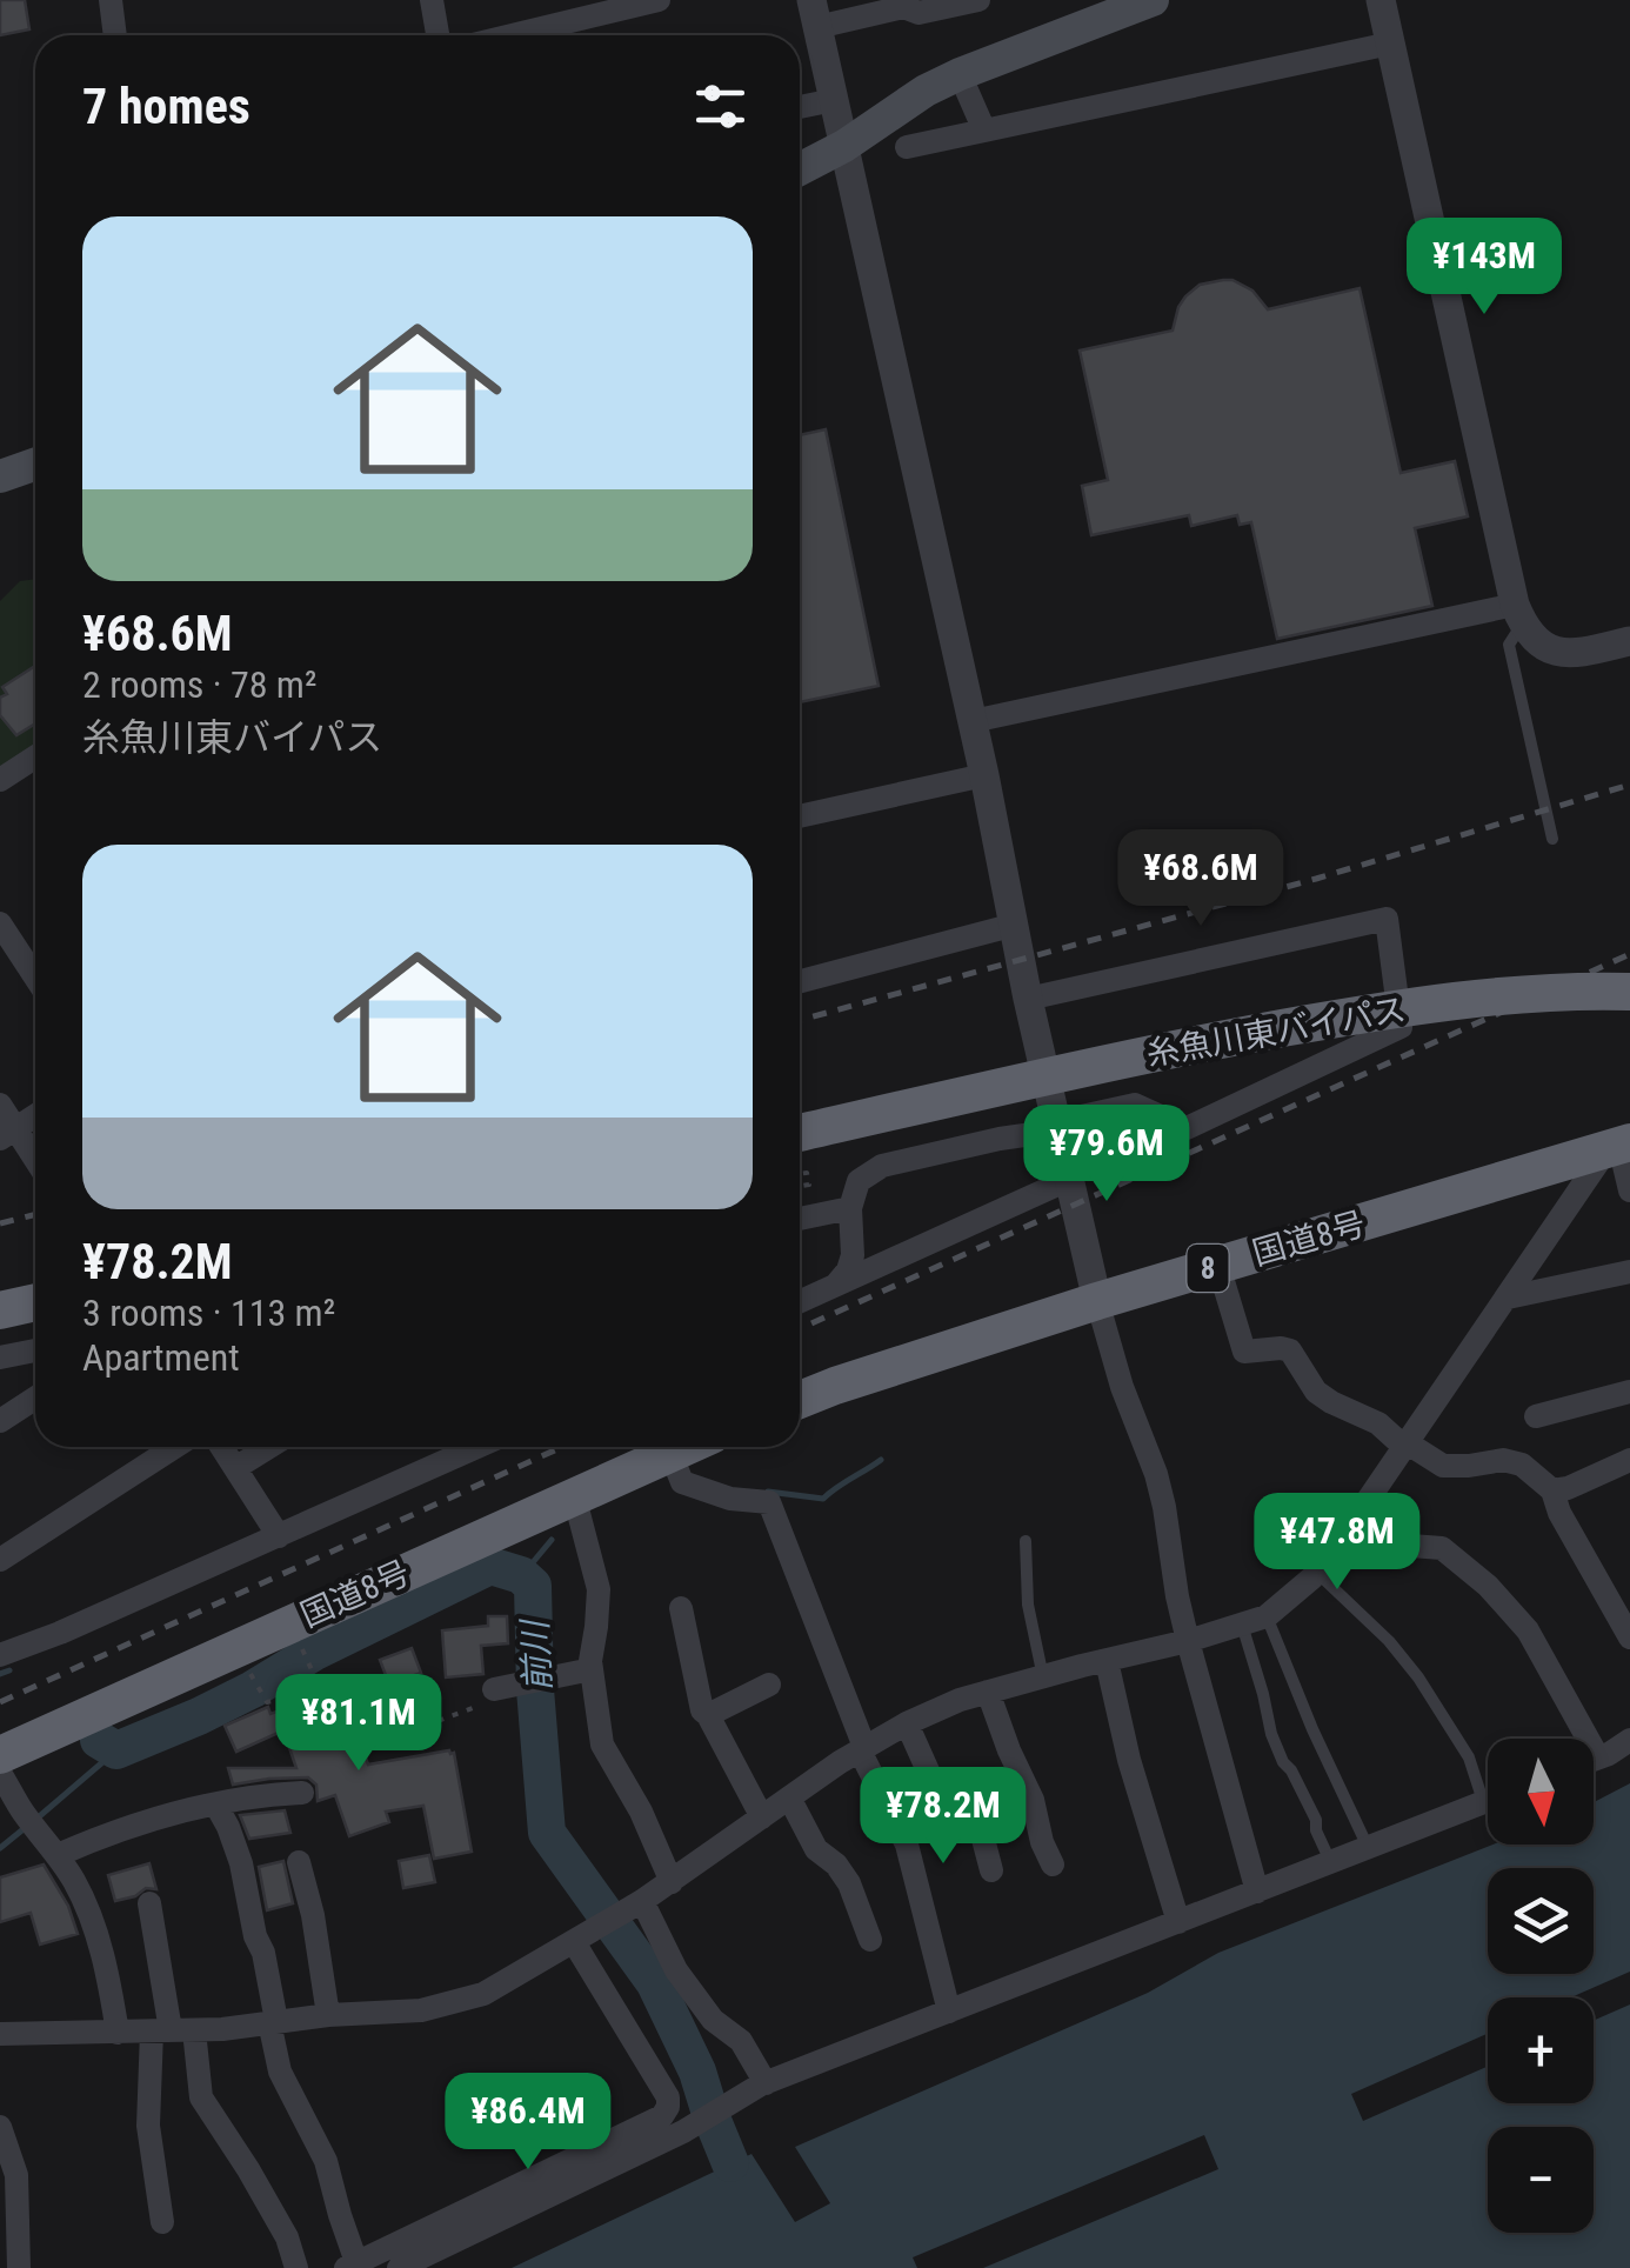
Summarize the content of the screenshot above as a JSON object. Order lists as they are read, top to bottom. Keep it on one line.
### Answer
{"streets":{"highway":["糸魚川東バイパス","国道8号","8"]},"water":["前川"],"north":"bottom","page":{"heading":"7 homes","list":[{"name":"¥68.6M","note":"2 rooms · 78 m² · 糸魚川東バイパス"},{"name":"¥78.2M","note":"3 rooms · 113 m² · Apartment"}],"price":["¥143M","¥68.6M","¥79.6M","¥47.8M","¥81.1M","¥78.2M","¥86.4M"],"map_buttons":["+","−"]}}
